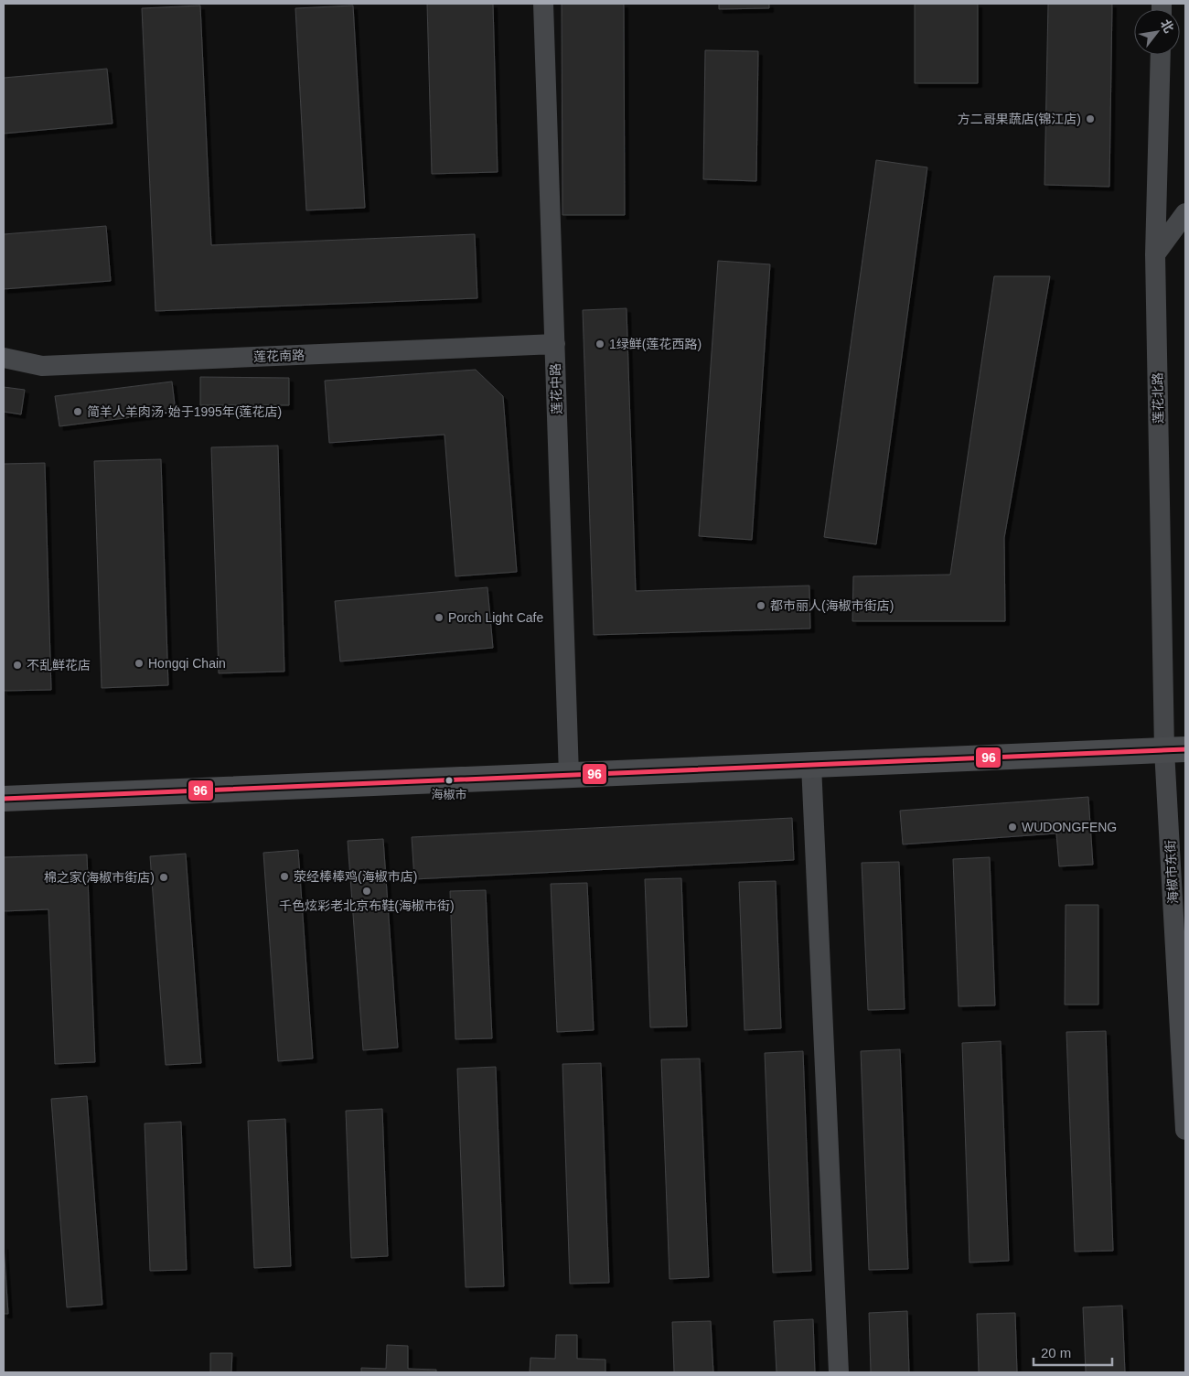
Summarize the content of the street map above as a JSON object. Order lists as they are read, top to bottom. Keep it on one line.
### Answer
{"streets":{"street":["莲花南路","莲花中路","莲花北路","海椒市东街"]},"crossings":[["莲花南路","莲花中路"],["莲花北路","海椒市东街"]],"places":["方二哥果蔬店(锦江店)","1绿鲜(莲花西路)","简羊人羊肉汤·始于1995年(莲花店)","都市丽人(海椒市街店)","Porch Light Cafe","Hongqi Chain","不乱鲜花店","海椒市","WUDONGFENG","荥经棒棒鸡(海椒市店)","棉之家(海椒市街店)","千色炫彩老北京布鞋(海椒市街)"],"lines":["transit line 96"],"scale_bar":"20 m","north":"top right"}
